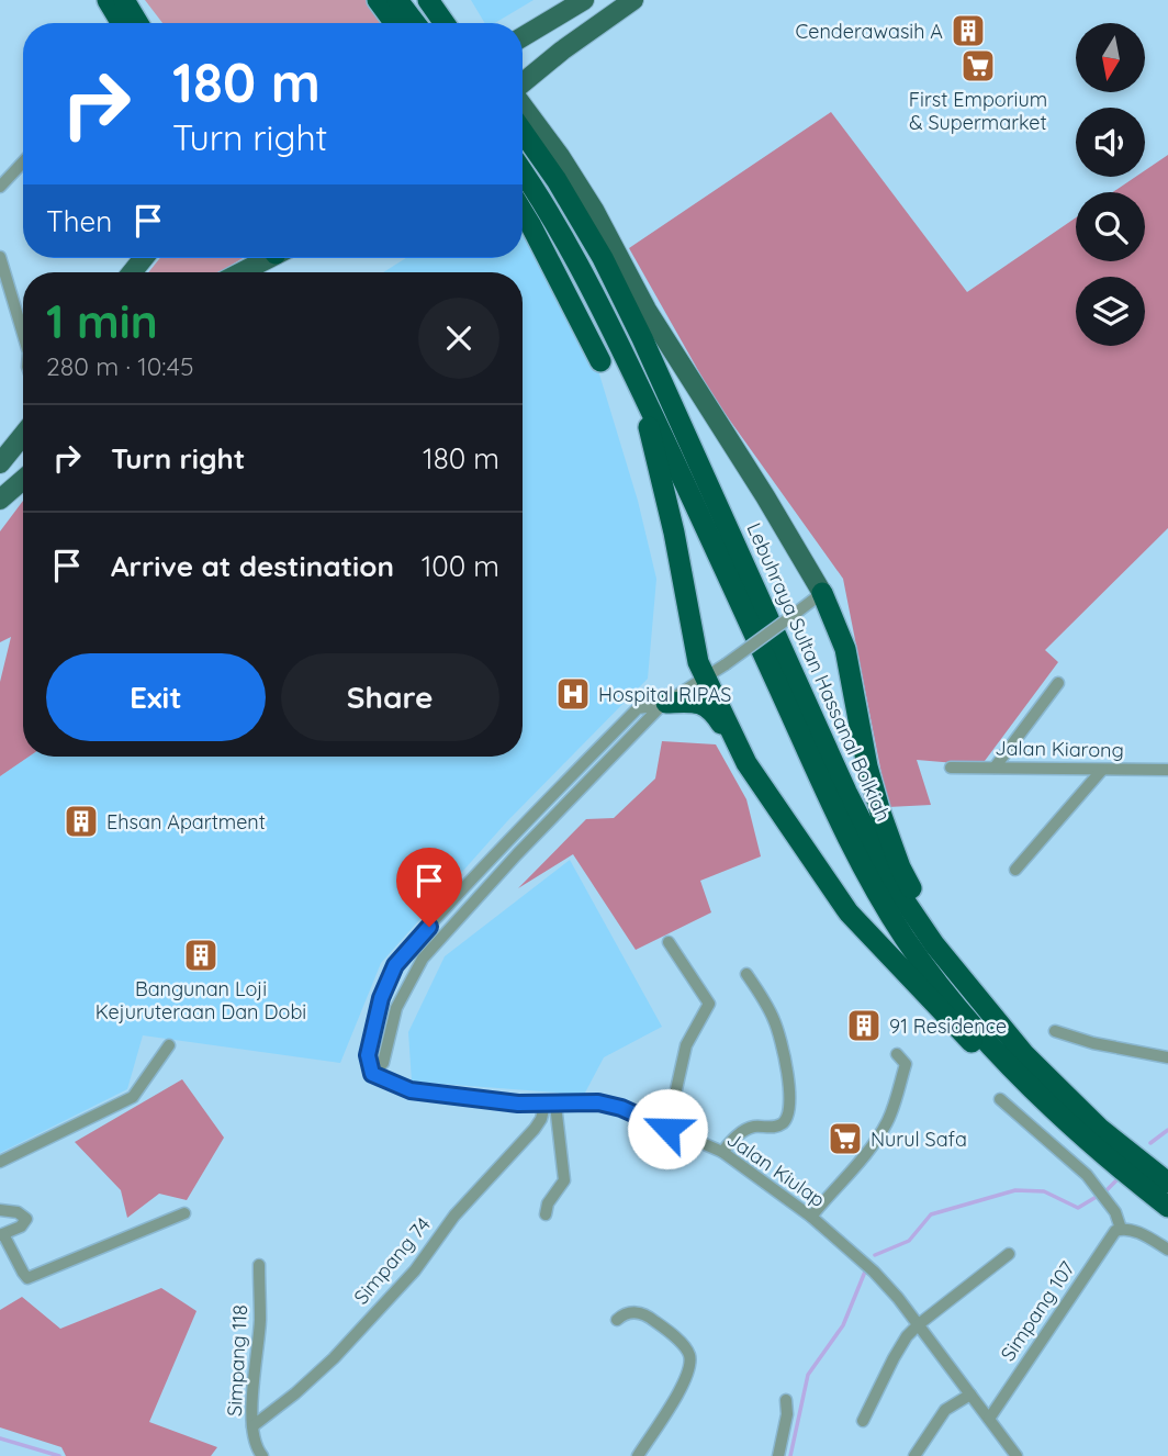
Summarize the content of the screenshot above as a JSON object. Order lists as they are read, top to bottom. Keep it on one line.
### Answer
{"streets":{"highway":["Lebuhraya Sultan Hassanal Bolkiah"],"street":["Jalan Kiarong","Jalan Kiulap","Simpang 74","Simpang 107","Simpang 118"]},"crossings":[["Jalan Kiulap","Simpang 74"],["Jalan Kiulap","Simpang 107"],["Simpang 74","Simpang 118"]],"places":{"building":["Cenderawasih A","Ehsan Apartment","Bangunan Loji Kejuruteraan Dan Dobi","91 Residence"],"supermarket":["First Emporium & Supermarket","Nurul Safa"],"hospital":["Hospital RIPAS"]},"north":"bottom","page":{"turn":["180 m","Turn right"],"then":"Then","heading":["1 min","280 m · 10:45"],"list":[{"name":"Turn right","value":"180 m"},{"name":"Arrive at destination","value":"100 m"}],"buttons":["Exit","Share"]}}
